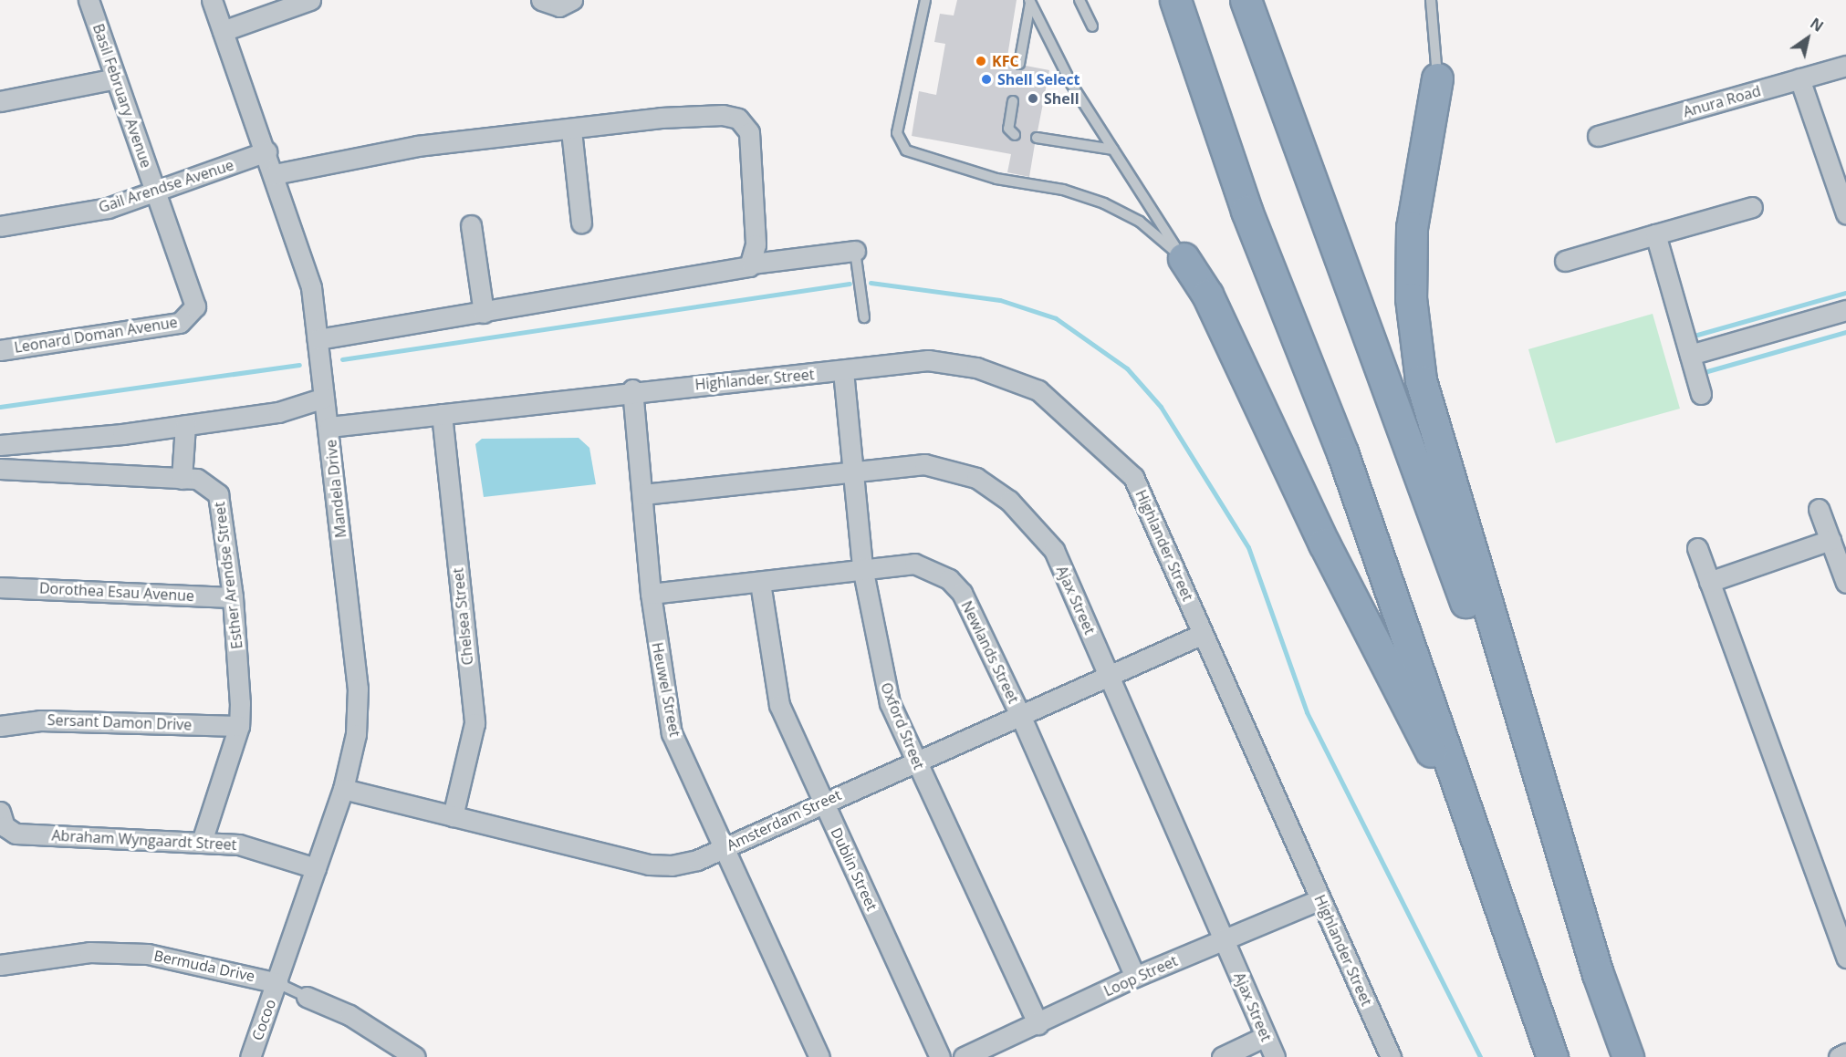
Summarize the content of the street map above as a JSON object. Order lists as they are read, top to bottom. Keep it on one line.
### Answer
{"streets":{"street":["Basil February Avenue","Anura Road","Gail Arendse Avenue","Leonard Doman Avenue","Highlander Street","Mandela Drive","Esther Arendse Street","Dorothea Esau Avenue","Ajax Street","Chelsea Street","Newlands Street","Heuwel Street","Sersant Damon Drive","Oxford Street","Amsterdam Street","Abraham Wyngaardt Street","Dublin Street","Bermuda Drive","Loop Street","Cocoo"]},"crossings":[["Basil February Avenue","Gail Arendse Avenue"],["Basil February Avenue","Leonard Doman Avenue"],["Gail Arendse Avenue","Leonard Doman Avenue"],["Gail Arendse Avenue","Mandela Drive"],["Highlander Street","Mandela Drive"],["Highlander Street","Chelsea Street"],["Highlander Street","Heuwel Street"],["Highlander Street","Oxford Street"],["Highlander Street","Amsterdam Street"],["Highlander Street","Loop Street"],["Mandela Drive","Amsterdam Street"],["Mandela Drive","Abraham Wyngaardt Street"],["Mandela Drive","Bermuda Drive"],["Mandela Drive","Cocoo"],["Esther Arendse Street","Dorothea Esau Avenue"],["Esther Arendse Street","Sersant Damon Drive"],["Esther Arendse Street","Abraham Wyngaardt Street"],["Ajax Street","Heuwel Street"],["Ajax Street","Oxford Street"],["Ajax Street","Amsterdam Street"],["Ajax Street","Loop Street"],["Chelsea Street","Amsterdam Street"],["Newlands Street","Heuwel Street"],["Newlands Street","Oxford Street"],["Newlands Street","Amsterdam Street"],["Newlands Street","Dublin Street"],["Newlands Street","Loop Street"],["Heuwel Street","Amsterdam Street"],["Oxford Street","Amsterdam Street"],["Oxford Street","Loop Street"],["Amsterdam Street","Dublin Street"],["Bermuda Drive","Cocoo"]],"places":["KFC","Shell Select","Shell"],"north":"top right"}
